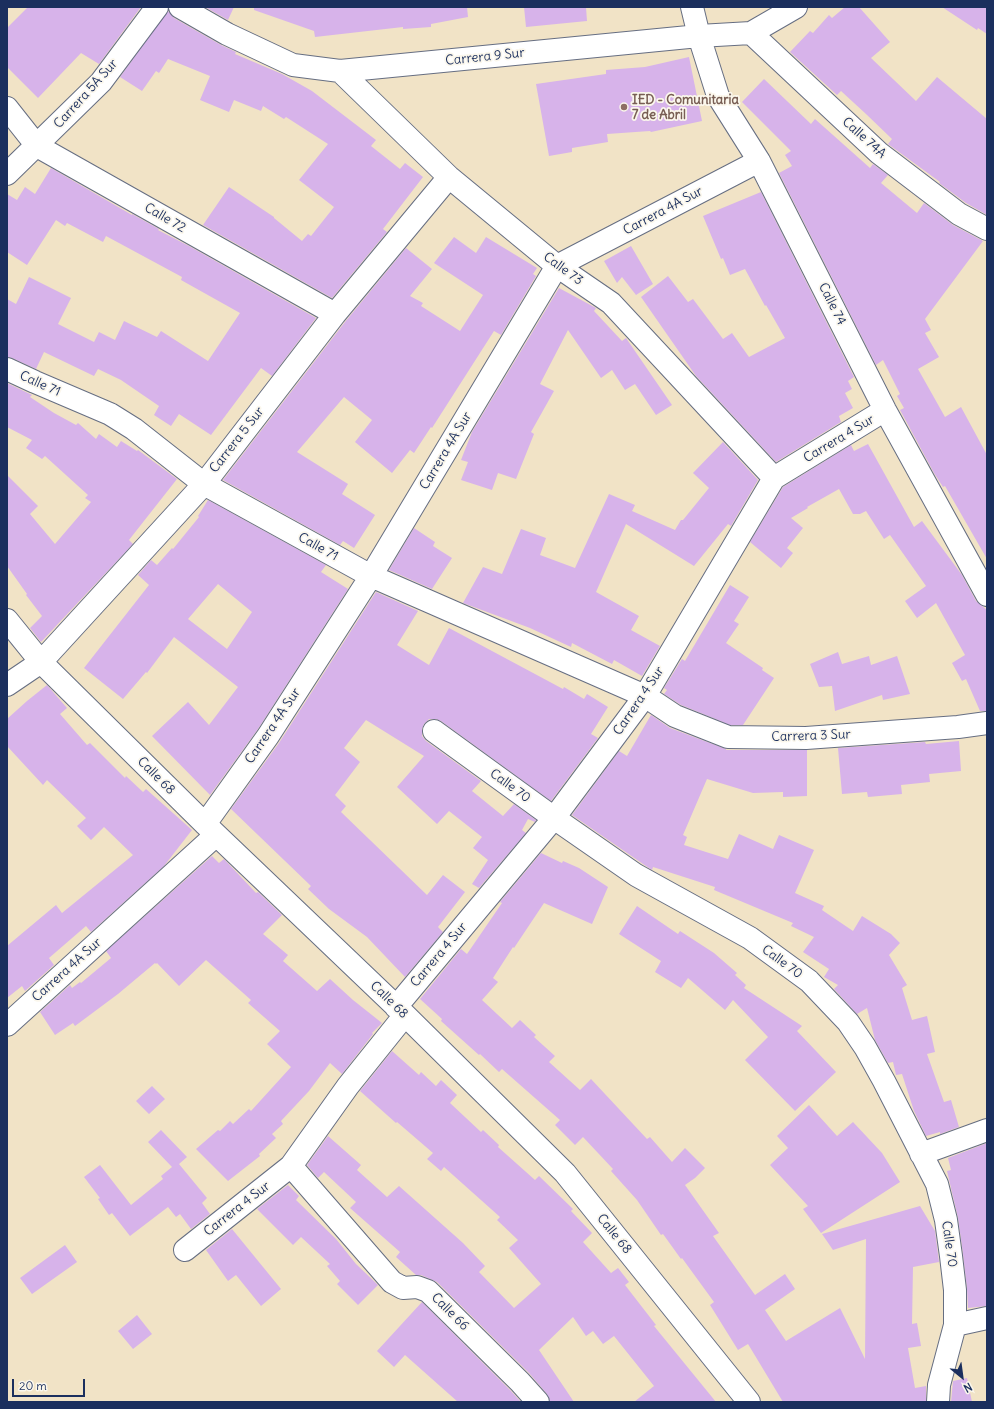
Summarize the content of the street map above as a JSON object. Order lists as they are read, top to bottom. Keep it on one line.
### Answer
{"streets":{"street":["Carrera 9 Sur","Carrera 5A Sur","Calle 74A","Carrera 4A Sur","Calle 72","Calle 73","Calle 74","Calle 71","Carrera 4 Sur","Carrera 5 Sur","Carrera 3 Sur","Calle 68","Calle 70","Calle 66"]},"crossings":[["Carrera 9 Sur","Calle 74A"],["Carrera 9 Sur","Calle 73"],["Carrera 9 Sur","Calle 74"],["Carrera 5A Sur","Calle 72"],["Carrera 4A Sur","Calle 73"],["Carrera 4A Sur","Calle 74"],["Carrera 4A Sur","Calle 71"],["Carrera 4A Sur","Calle 68"],["Calle 72","Carrera 5 Sur"],["Calle 73","Carrera 4 Sur"],["Calle 73","Carrera 5 Sur"],["Calle 74","Carrera 4 Sur"],["Calle 71","Carrera 4 Sur"],["Calle 71","Carrera 5 Sur"],["Calle 71","Carrera 3 Sur"],["Carrera 4 Sur","Carrera 3 Sur"],["Carrera 4 Sur","Calle 68"],["Carrera 4 Sur","Calle 70"],["Carrera 4 Sur","Calle 66"],["Carrera 5 Sur","Calle 68"]],"places":["IED - Comunitaria 7 de Abril"],"scale_bar":"20 m","north":"bottom right"}
